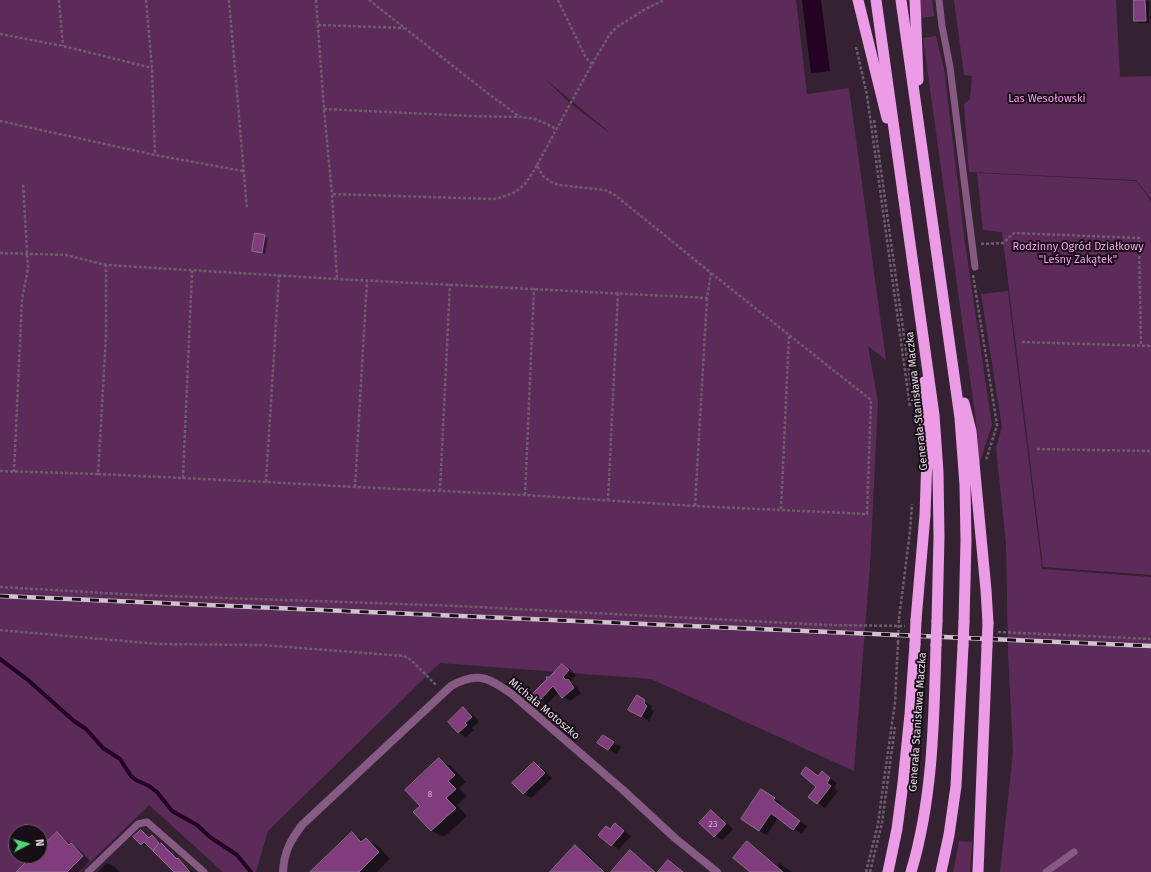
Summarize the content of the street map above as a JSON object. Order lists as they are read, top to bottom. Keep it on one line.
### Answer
{"streets":{"highway":["Generała Stanisława Maczka"],"street":["Michała Motoszko"]},"parks":["Las Wesołowski","Rodzinny Ogród Działkowy \"Leśny Zakątek\""],"house_numbers":["8","23"],"north":"right"}
